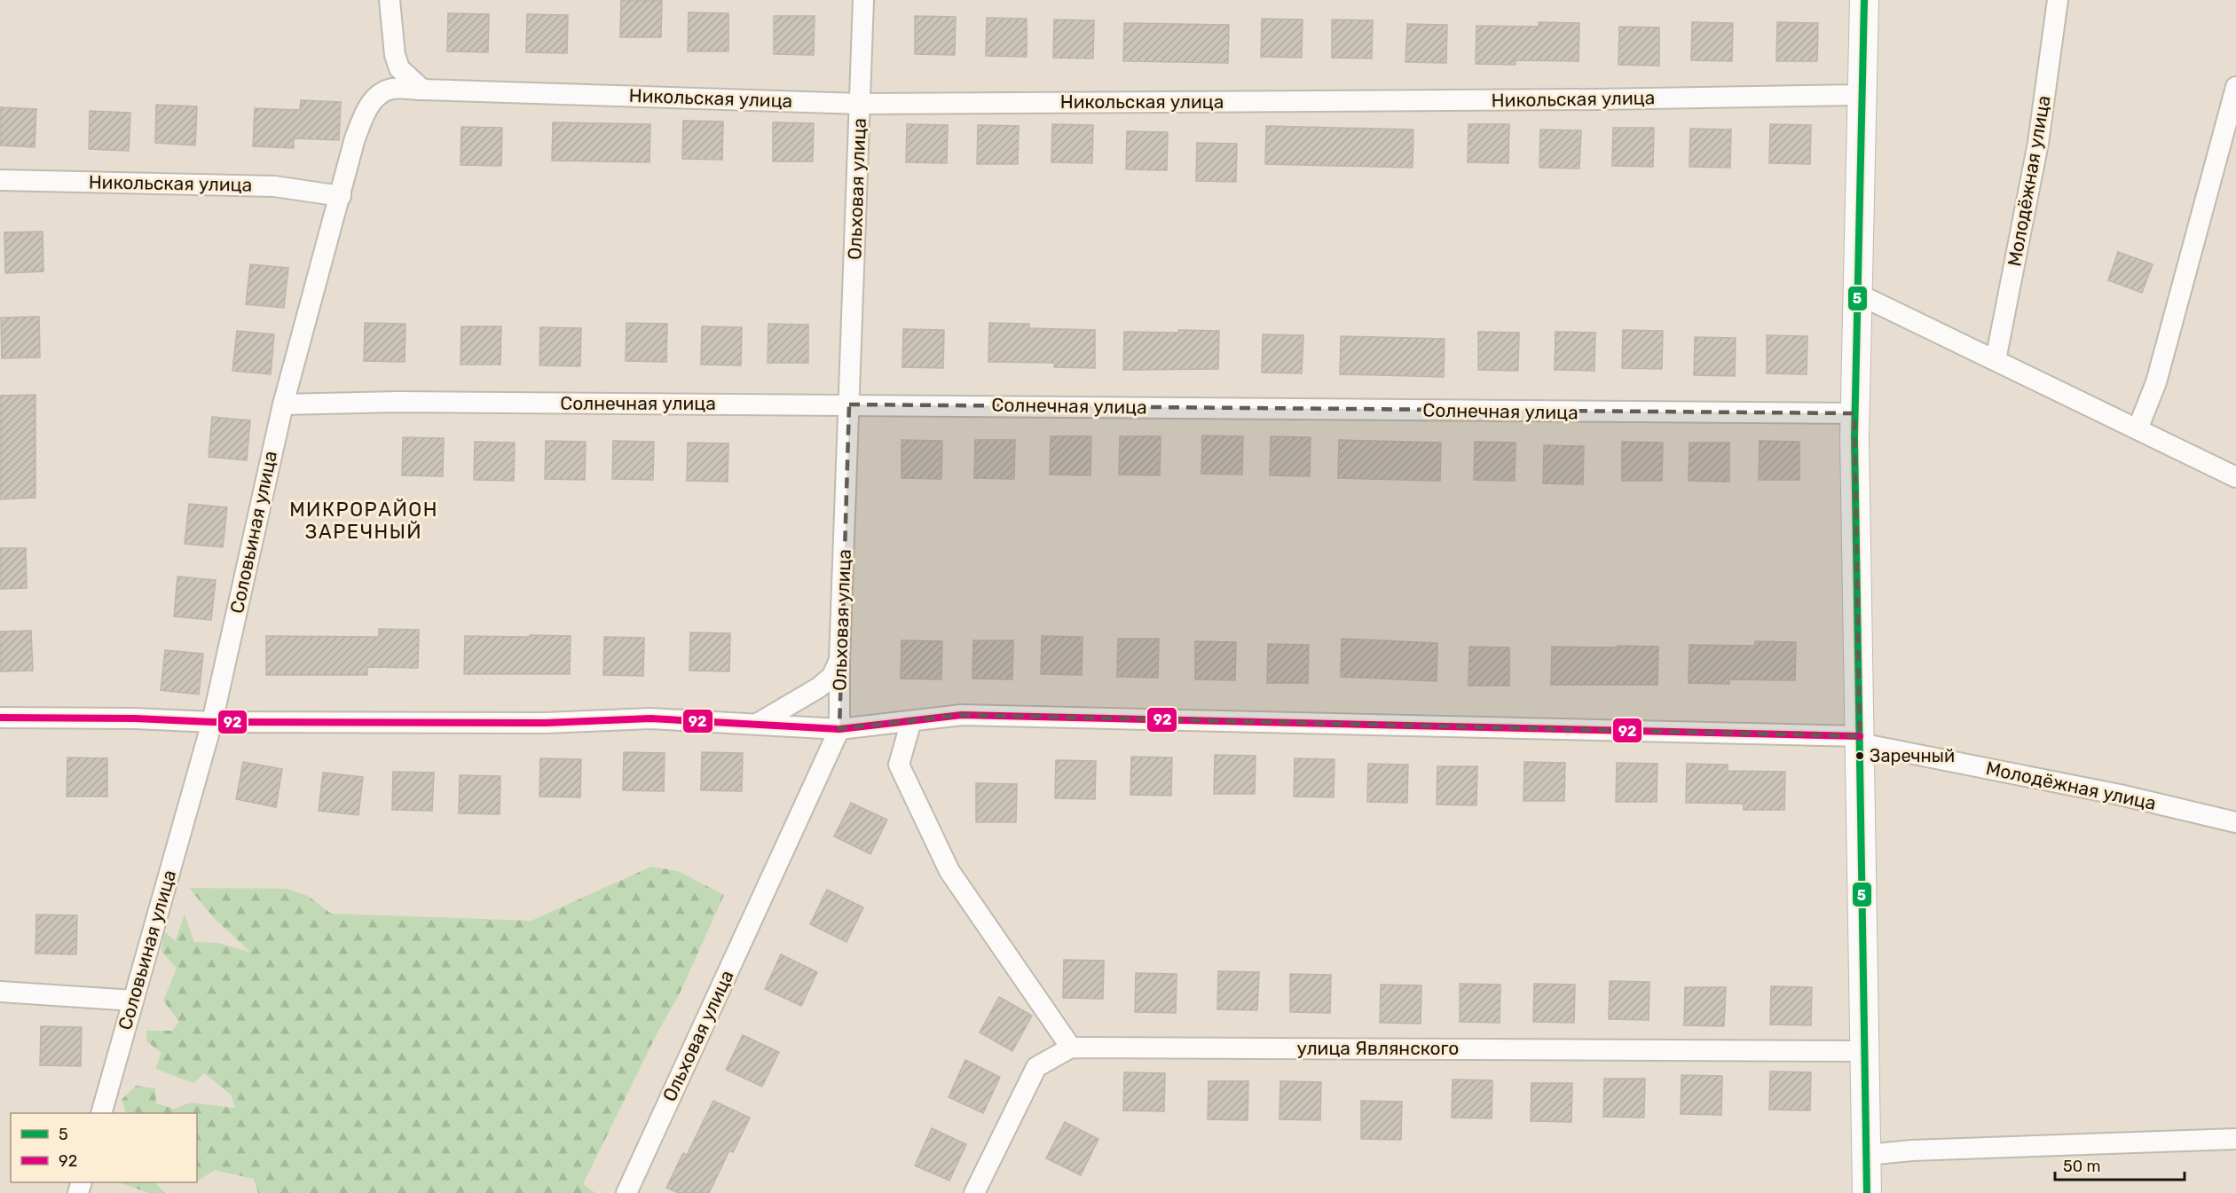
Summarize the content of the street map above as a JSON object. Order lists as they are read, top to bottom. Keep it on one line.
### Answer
{"streets":{"street":["Никольская улица","Молодёжная улица","Ольховая улица","Солнечная улица","Соловьиная улица","улица Являнского"]},"crossings":[["Никольская улица","Ольховая улица"],["Никольская улица","Соловьиная улица"],["Молодёжная улица","Ольховая улица"],["Молодёжная улица","Соловьиная улица"],["Ольховая улица","Солнечная улица"],["Солнечная улица","Соловьиная улица"]],"districts":["МИКРОРАЙОН ЗАРЕЧНЫЙ"],"places":["Заречный"],"lines":["transit line 5","transit line 92"],"legend":["5","92"],"scale_bar":"50 m"}
